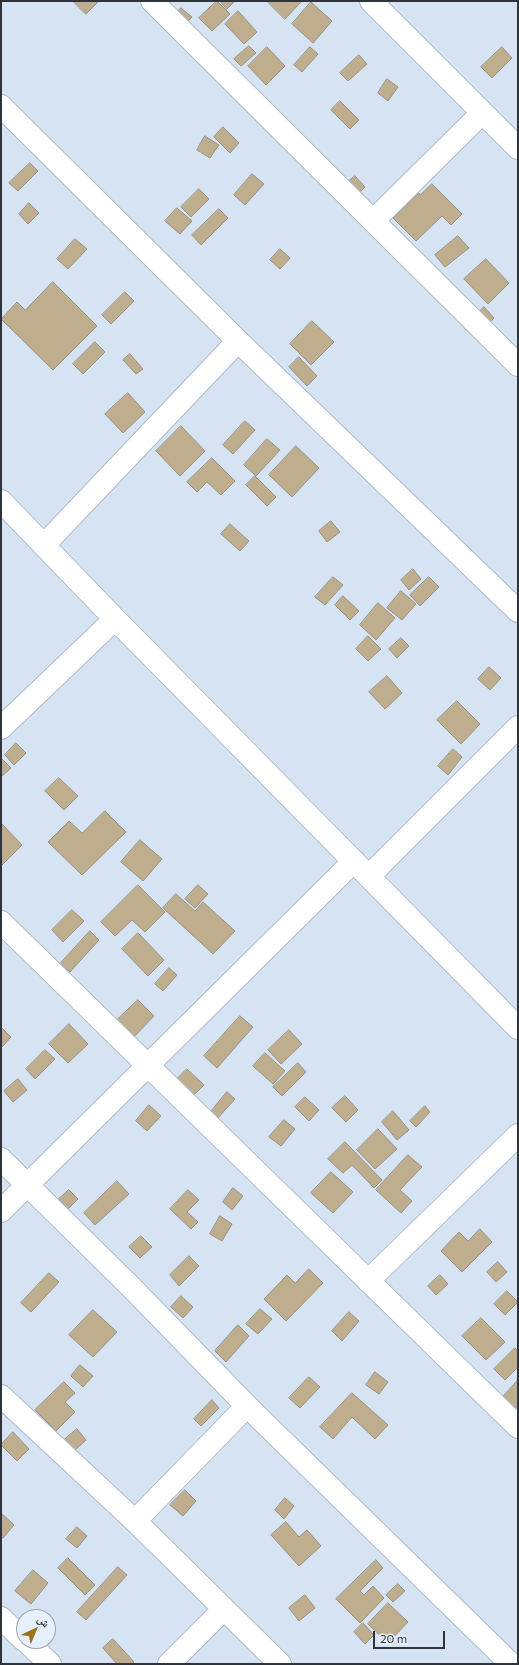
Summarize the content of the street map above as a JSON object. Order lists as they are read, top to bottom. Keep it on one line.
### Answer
{"scale_bar":"20 m","north":"top right"}
